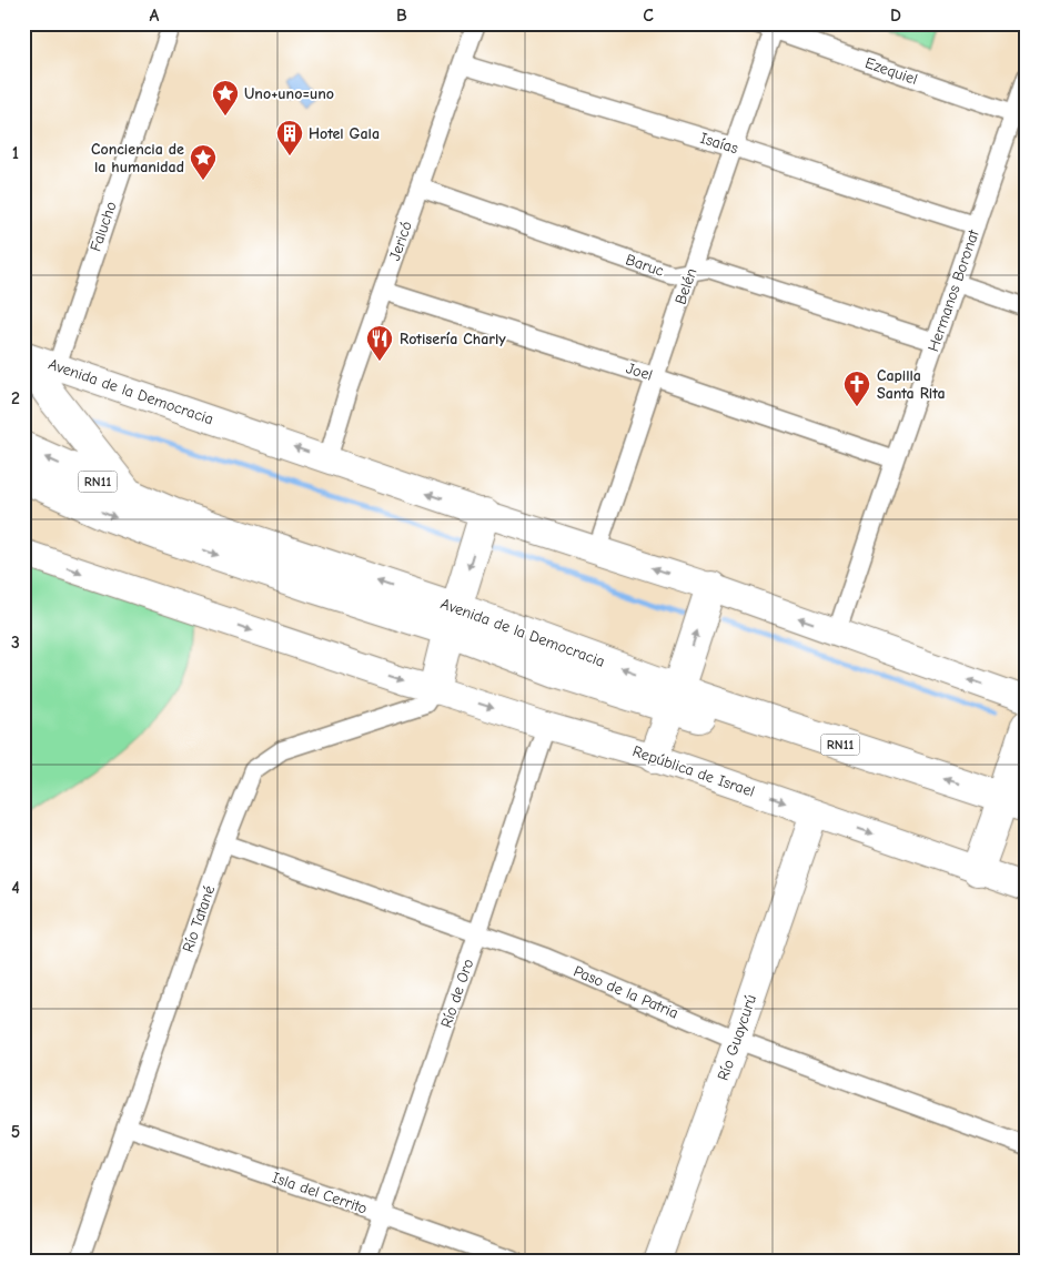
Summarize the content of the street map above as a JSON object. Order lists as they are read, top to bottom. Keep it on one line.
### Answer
{"streets":{"highway":["Avenida de la Democracia","RN11"],"street":["Ezequiel","Isaías","Falucho","Jericó","Baruc","Belén","Hermanos Boronat","Joel","República de Israel","Río Tatané","Paso de la Patria","Río de Oro","Río Guaycurú","Isla del Cerrito"]},"crossings":[["Ezequiel","Belén"],["Ezequiel","Hermanos Boronat"],["Isaías","Jericó"],["Isaías","Belén"],["Isaías","Hermanos Boronat"],["Falucho","Avenida de la Democracia"],["Jericó","Baruc"],["Jericó","Joel"],["Jericó","Avenida de la Democracia"],["Baruc","Belén"],["Baruc","Hermanos Boronat"],["Belén","Joel"],["Belén","Avenida de la Democracia"],["Hermanos Boronat","Joel"],["Hermanos Boronat","Avenida de la Democracia"],["República de Israel","Río Tatané"],["República de Israel","Río de Oro"],["República de Israel","Río Guaycurú"],["Río Tatané","Paso de la Patria"],["Río Tatané","Isla del Cerrito"],["Paso de la Patria","Río de Oro"],["Paso de la Patria","Río Guaycurú"],["Río de Oro","Isla del Cerrito"]],"one_way":["República de Israel"],"places":{"place":["Uno+uno=uno","Conciencia de la humanidad"],"building":["Hotel Gala"],"restaurant":["Rotisería Charly"],"church":["Capilla Santa Rita"]},"grid":{"columns":["A","B","C","D"],"rows":["1","2","3","4","5"]}}
